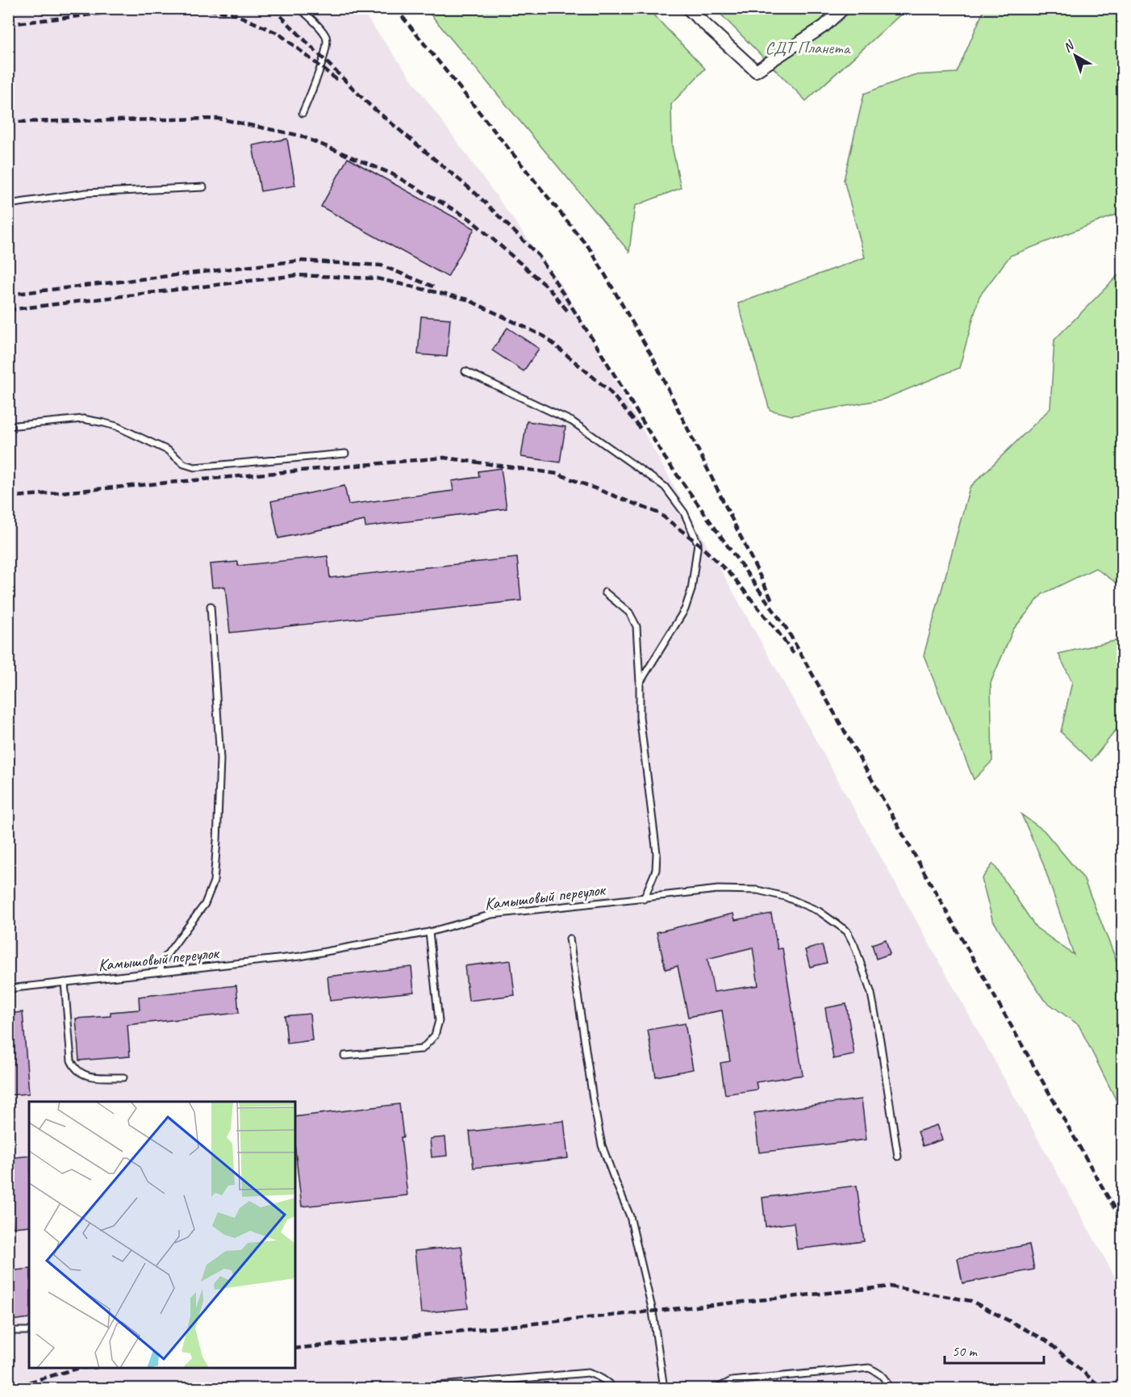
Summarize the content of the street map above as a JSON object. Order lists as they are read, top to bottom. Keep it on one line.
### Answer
{"streets":{"lane":["Камышовый переулок"]},"parks":["СДТ Планета"],"scale_bar":"50 m","north":"top left"}
